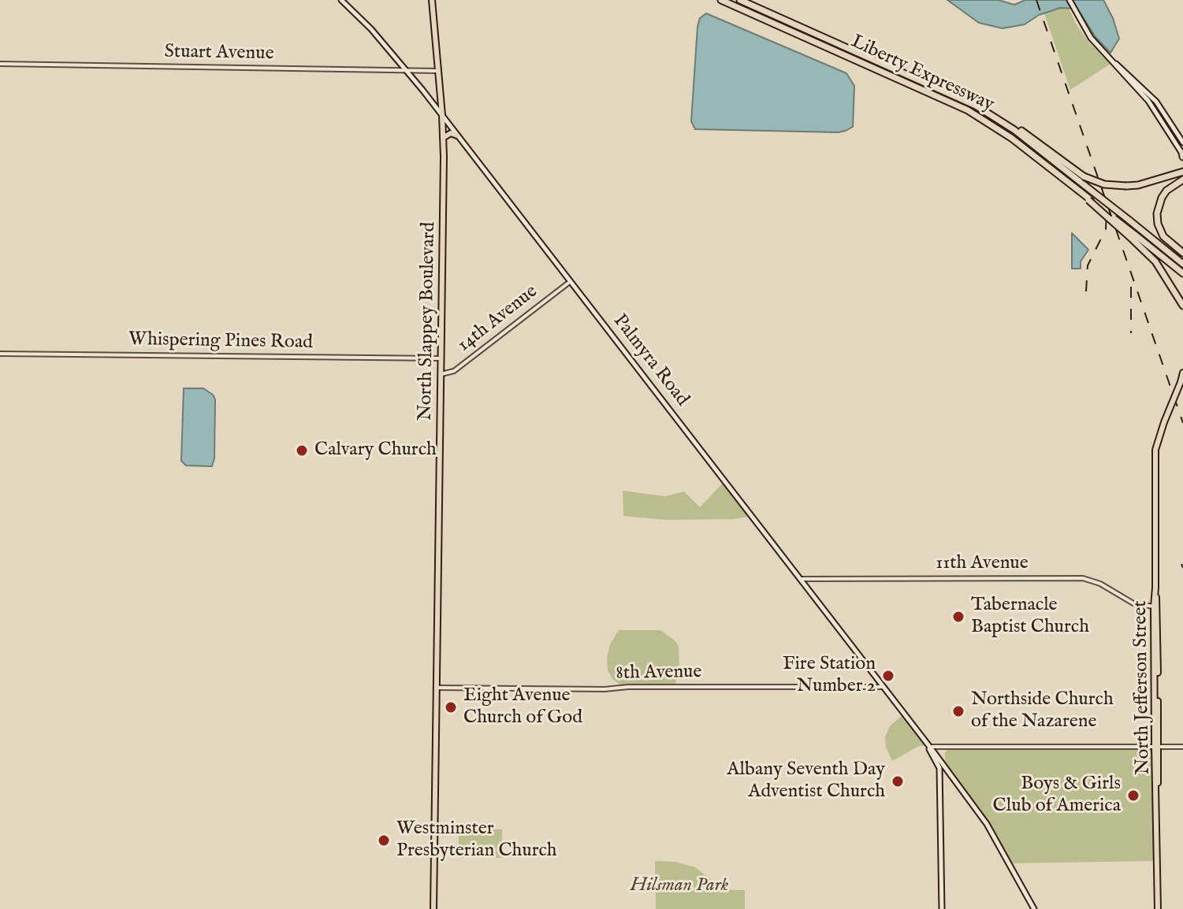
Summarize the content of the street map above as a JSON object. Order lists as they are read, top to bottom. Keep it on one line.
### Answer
{"streets":{"highway":["Liberty Expressway"],"main road":["North Slappey Boulevard","Palmyra Road","North Jefferson Street"],"street":["Stuart Avenue","14th Avenue","Whispering Pines Road","11th Avenue","8th Avenue"]},"crossings":[["Stuart Avenue","North Slappey Boulevard"],["Stuart Avenue","Palmyra Road"],["14th Avenue","North Slappey Boulevard"],["14th Avenue","Palmyra Road"],["North Slappey Boulevard","Whispering Pines Road"],["North Slappey Boulevard","Palmyra Road"],["North Slappey Boulevard","8th Avenue"],["Palmyra Road","11th Avenue"],["Palmyra Road","8th Avenue"],["11th Avenue","North Jefferson Street"]],"parks":["Hilsman Park"],"places":["Calvary Church","Tabernacle Baptist Church","Fire Station Number 2","Eight Avenue Church of God","Northside Church of the Nazarene","Albany Seventh Day Adventist Church","Boys & Girls Club of America","Westminster Presbyterian Church"]}
